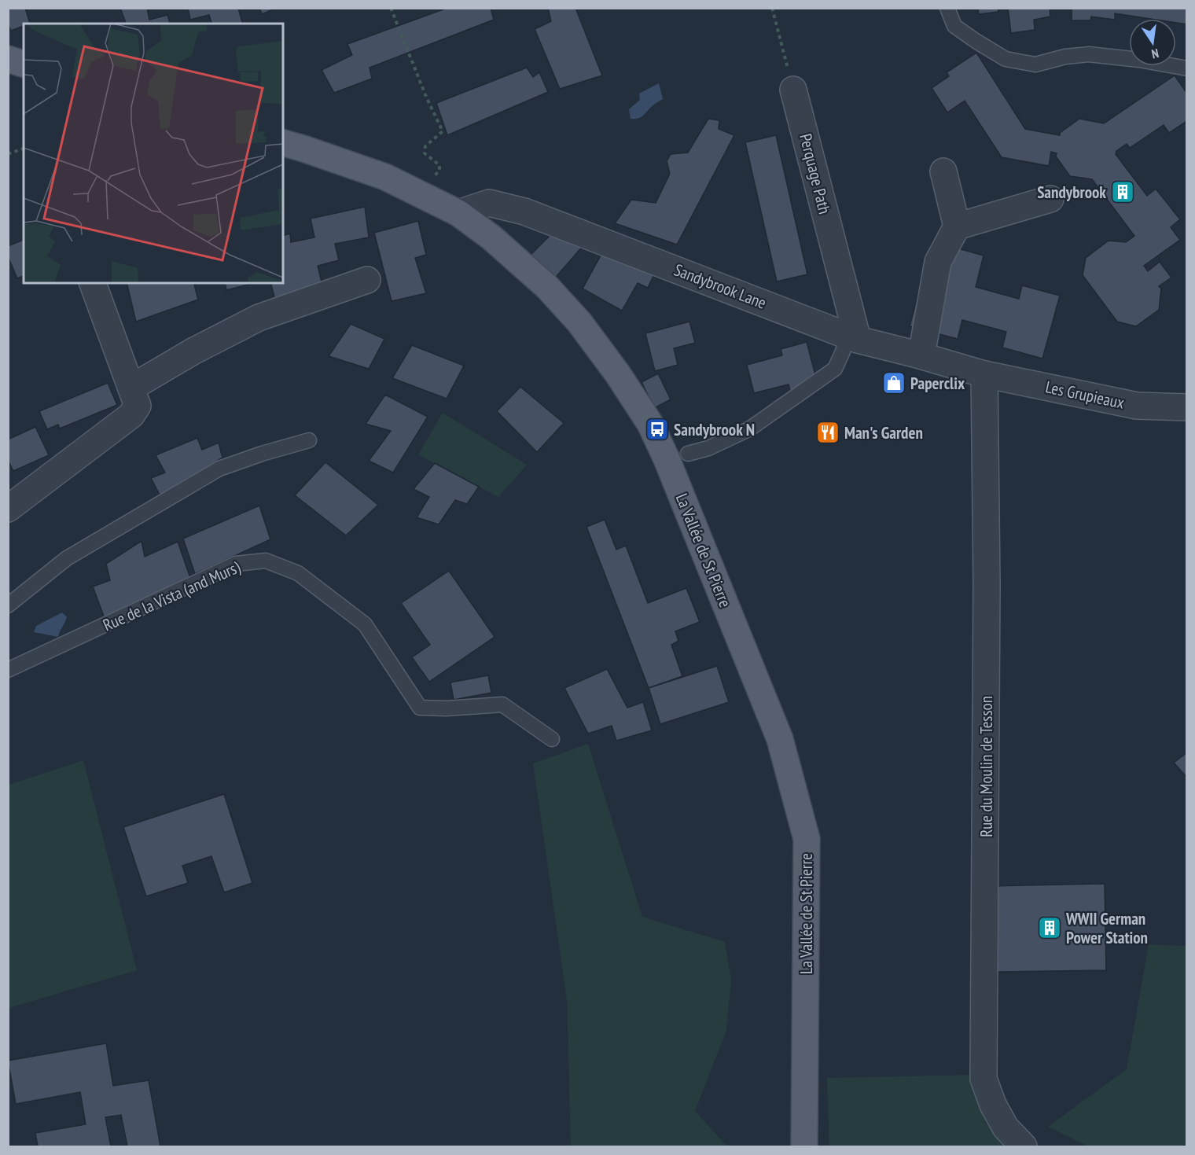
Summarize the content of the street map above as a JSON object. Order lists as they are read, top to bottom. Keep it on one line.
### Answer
{"streets":{"main road":["La Vallée de St Pierre"],"street":["Perquage Path","Sandybrook Lane","Les Grupieaux","Rue du Moulin de Tesson"],"lane":["Rue de la Vista (and Murs)"]},"crossings":[["Perquage Path","Sandybrook Lane"],["Sandybrook Lane","Les Grupieaux"],["Sandybrook Lane","La Vallée de St Pierre"],["Sandybrook Lane","Rue du Moulin de Tesson"],["Les Grupieaux","Rue du Moulin de Tesson"]],"places":{"building":["Sandybrook","WWII German Power Station"],"shop":["Paperclix"],"bus stop":["Sandybrook N"],"restaurant":["Man's Garden"]},"north":"bottom"}
